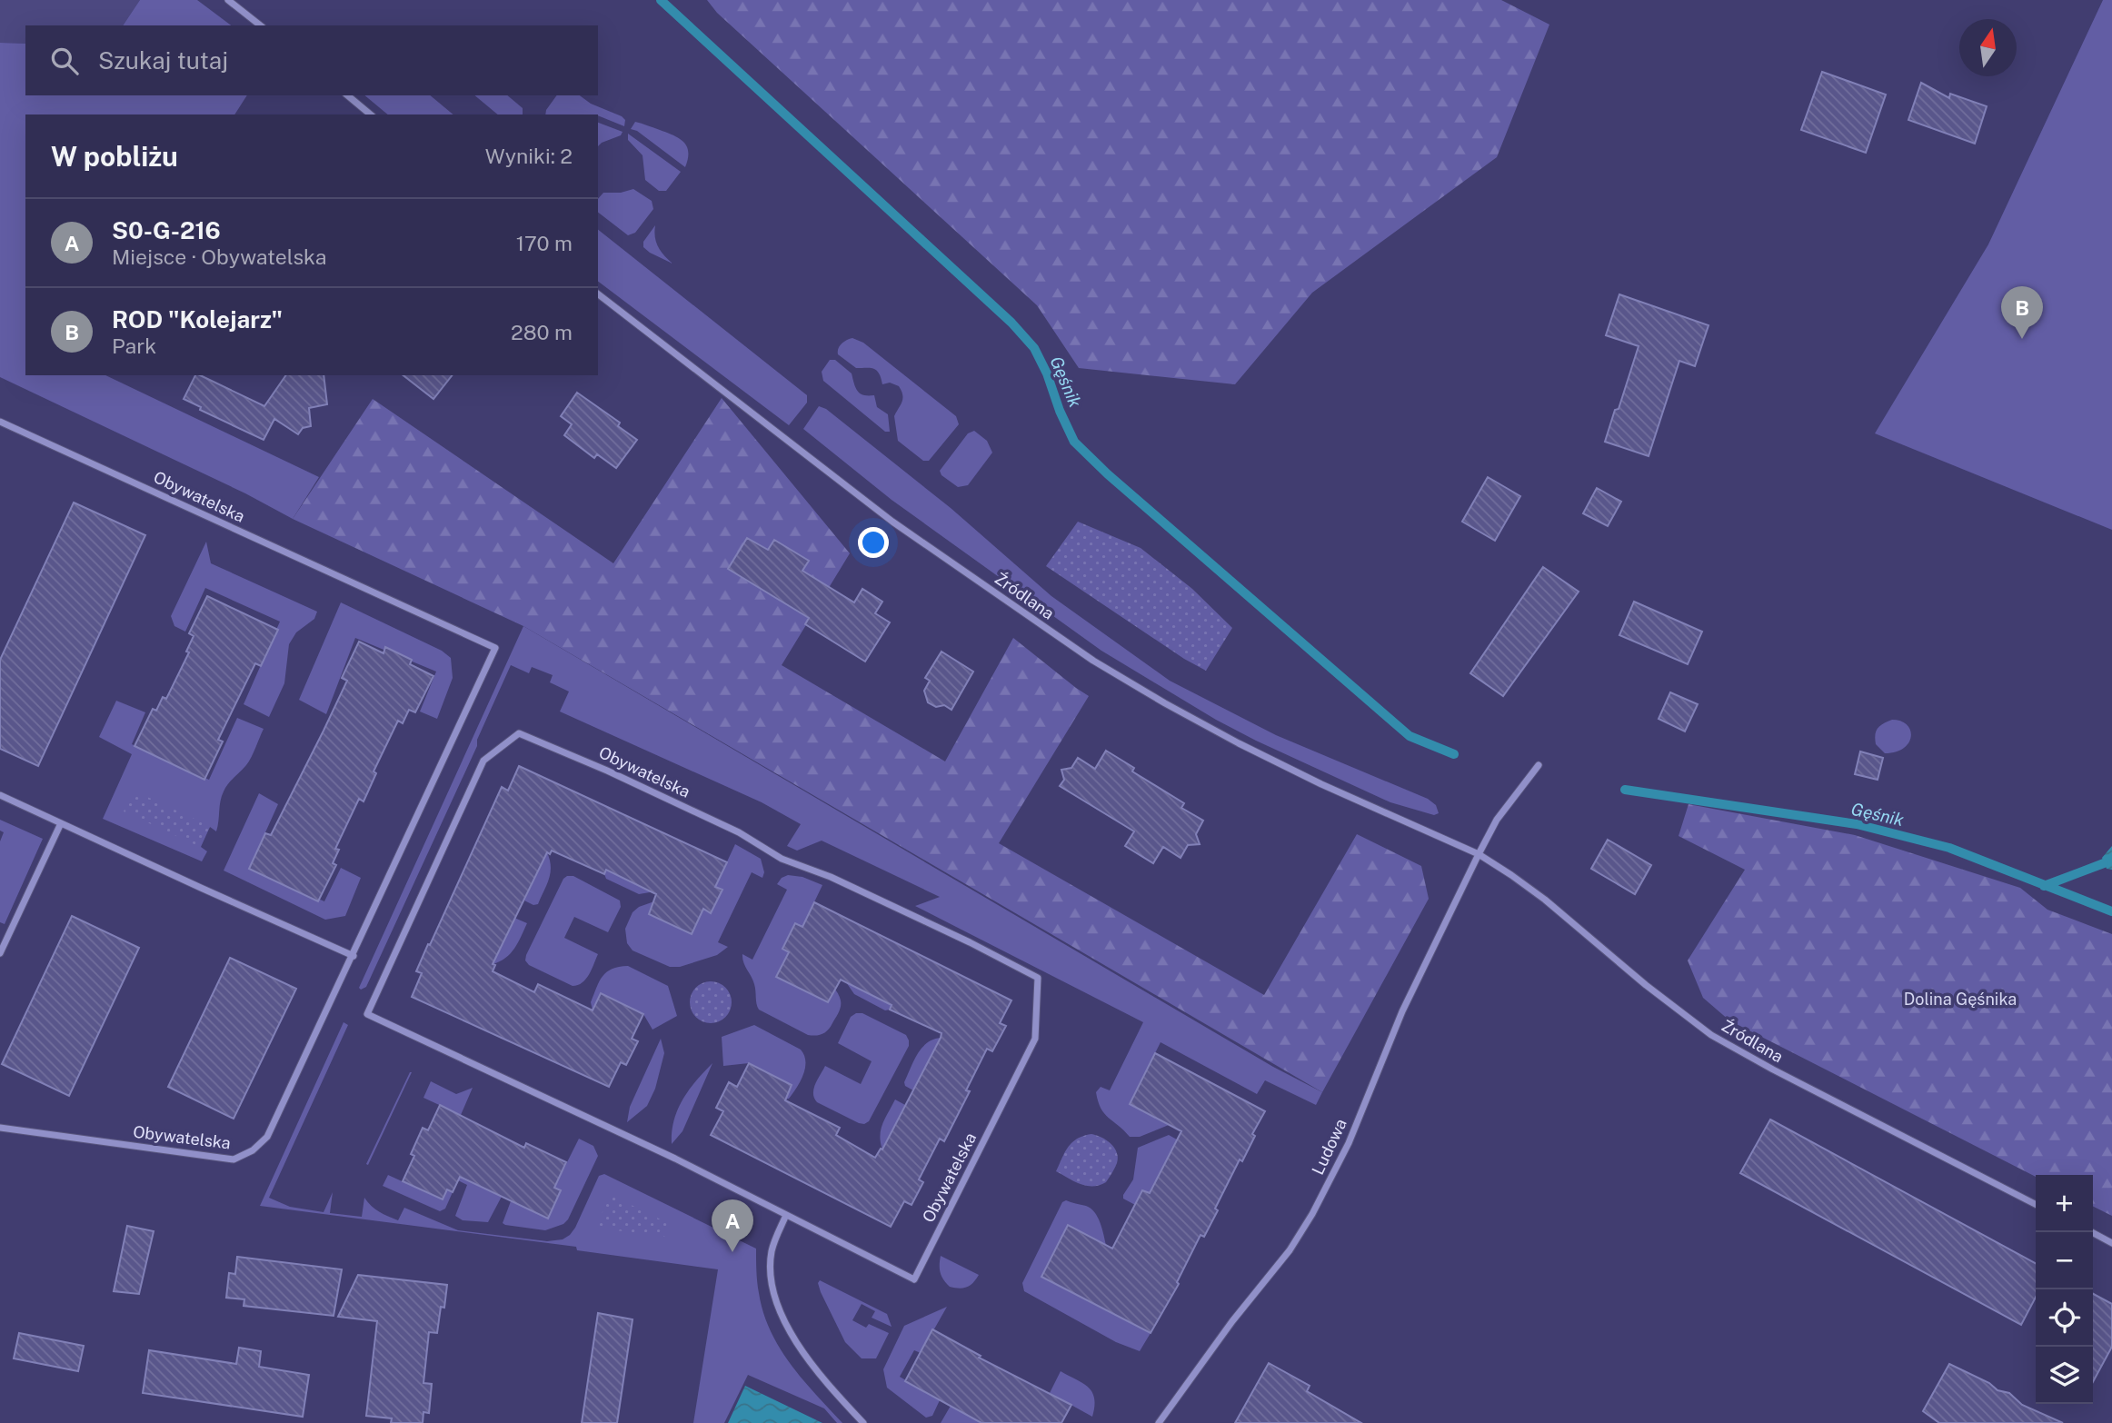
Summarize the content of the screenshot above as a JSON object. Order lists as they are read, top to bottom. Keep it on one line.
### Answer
{"streets":{"street":["Obywatelska","Źródlana","Ludowa"]},"crossings":[["Źródlana","Ludowa"]],"water":["Gęśnik"],"parks":["Dolina Gęśnika"],"north":"top","page":{"search":"Szukaj tutaj","heading":["W pobliżu","Wyniki: 2"],"list":[{"mark":"A","name":"S0-G-216","note":"Miejsce · Obywatelska","value":"170 m"},{"mark":"B","name":"ROD \"Kolejarz\"","note":"Park","value":"280 m"}],"pins":["B","A"],"map_buttons":["+","−"]}}
